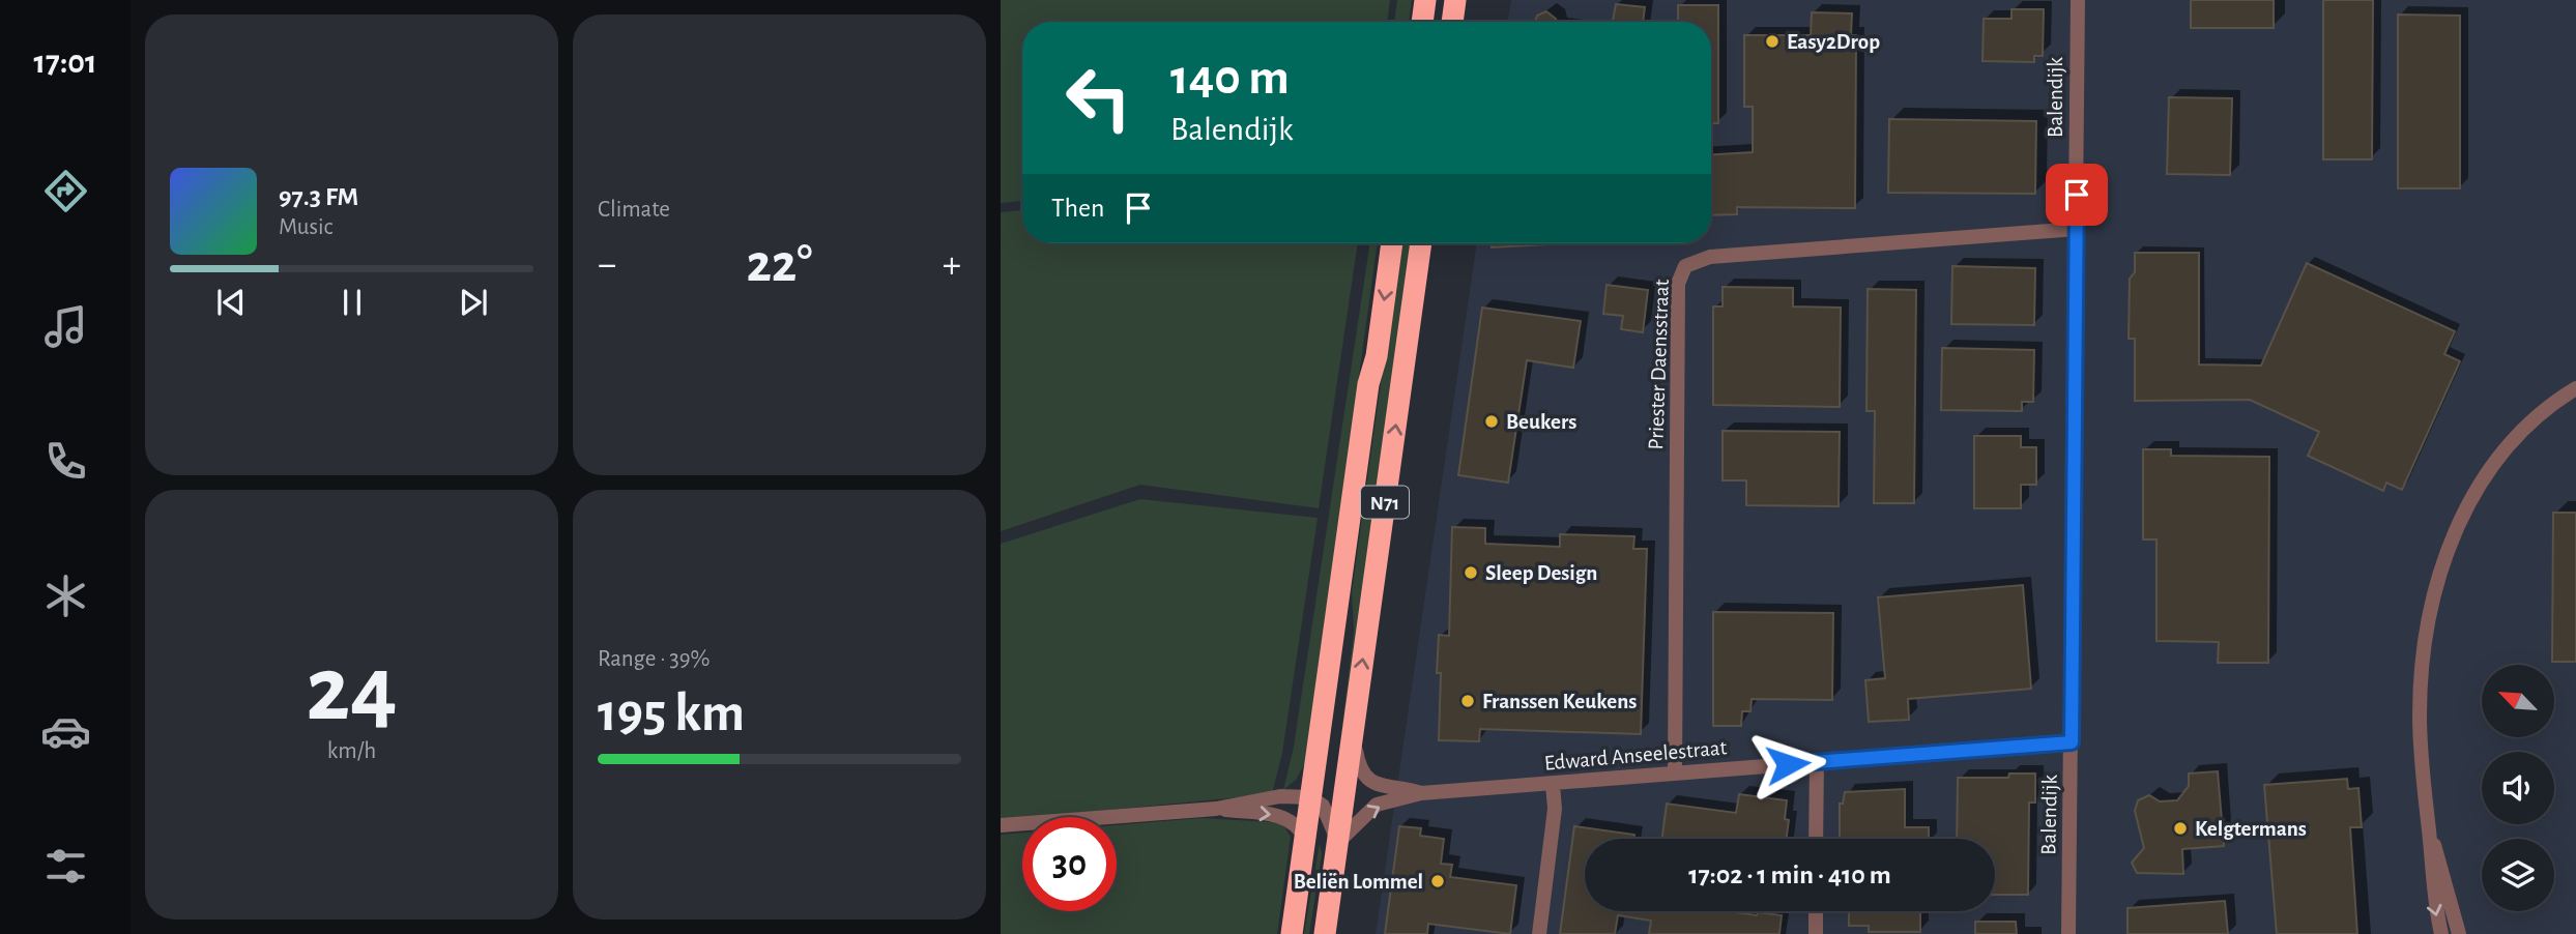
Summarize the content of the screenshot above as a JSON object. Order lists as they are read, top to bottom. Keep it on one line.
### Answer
{"streets":{"highway":["N71"],"street":["Balendijk","Priester Daensstraat","Edward Anseelestraat"]},"crossings":[["Balendijk","Priester Daensstraat"],["Balendijk","Edward Anseelestraat"],["Priester Daensstraat","Edward Anseelestraat"],["N71","Edward Anseelestraat"]],"places":["Easy2Drop","Beukers","Sleep Design","Franssen Keukens","Kelgtermans","Beliën Lommel"],"north":"top left","page":{"tabs":"17:01","tile":["Climate",["24","km/h"],["Range · 39%","195 km"]],"turn":["140 m","Balendijk"],"song":["97.3 FM","Music"],"then":"Then","heat":["−","22°","+"],"limit":"30","trip":"17:02 · 1 min · 410 m"}}
